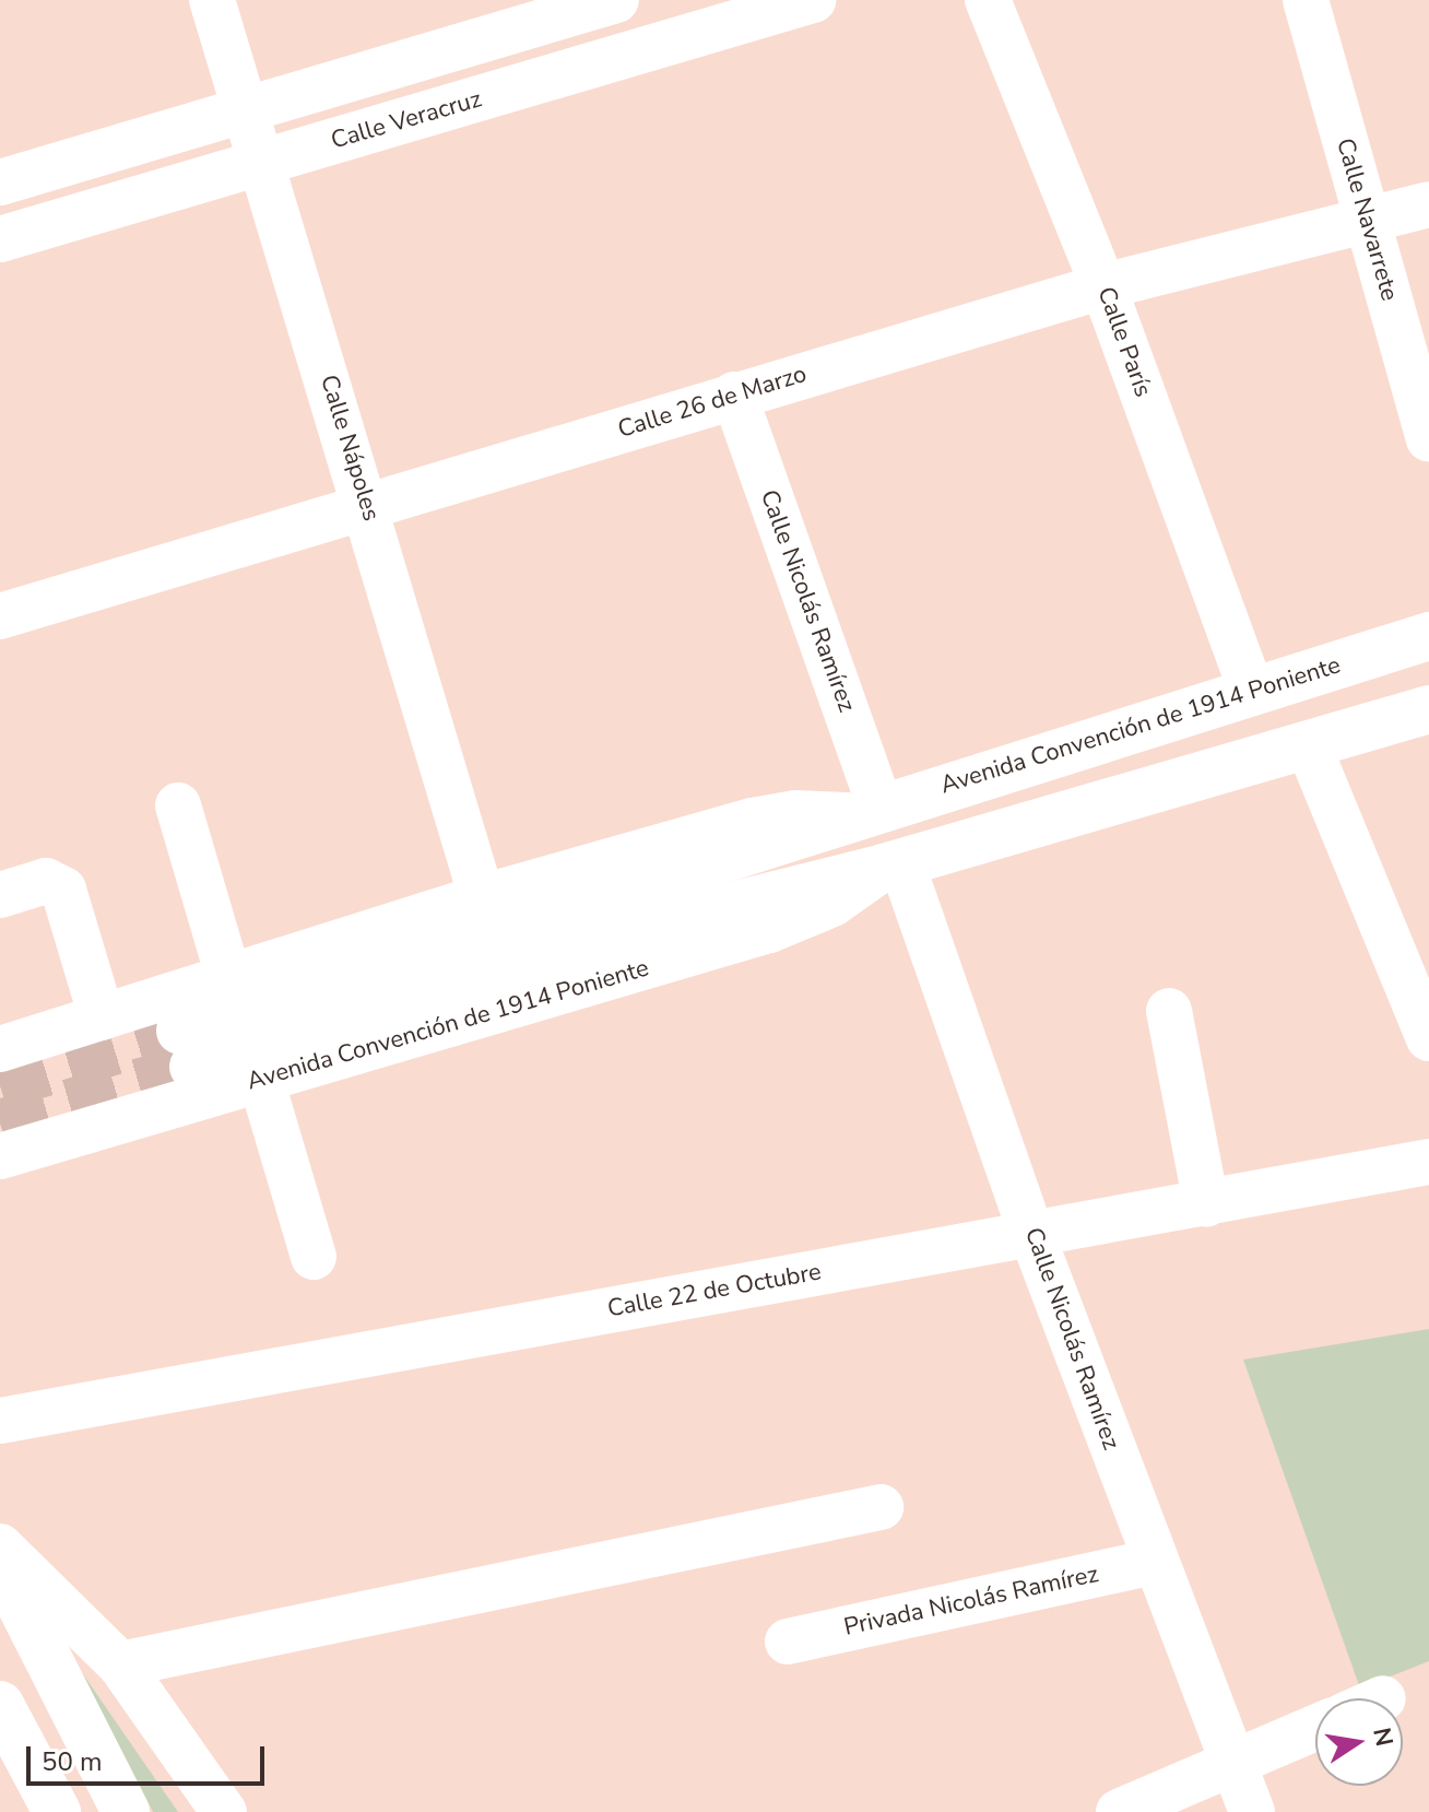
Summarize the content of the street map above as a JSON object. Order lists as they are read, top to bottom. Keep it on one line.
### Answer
{"streets":{"main road":["Avenida Convención de 1914 Poniente"],"street":["Calle Veracruz","Calle Navarrete","Calle París","Calle 26 de Marzo","Calle Nápoles","Calle Nicolás Ramírez","Calle 22 de Octubre","Privada Nicolás Ramírez"]},"crossings":[["Calle Veracruz","Calle Nápoles"],["Calle Navarrete","Calle 26 de Marzo"],["Calle París","Calle 26 de Marzo"],["Calle París","Avenida Convención de 1914 Poniente"],["Calle 26 de Marzo","Calle Nápoles"],["Calle 26 de Marzo","Calle Nicolás Ramírez"],["Calle Nápoles","Avenida Convención de 1914 Poniente"],["Calle Nicolás Ramírez","Avenida Convención de 1914 Poniente"],["Calle Nicolás Ramírez","Calle 22 de Octubre"],["Calle Nicolás Ramírez","Privada Nicolás Ramírez"]],"scale_bar":"50 m","north":"right"}
